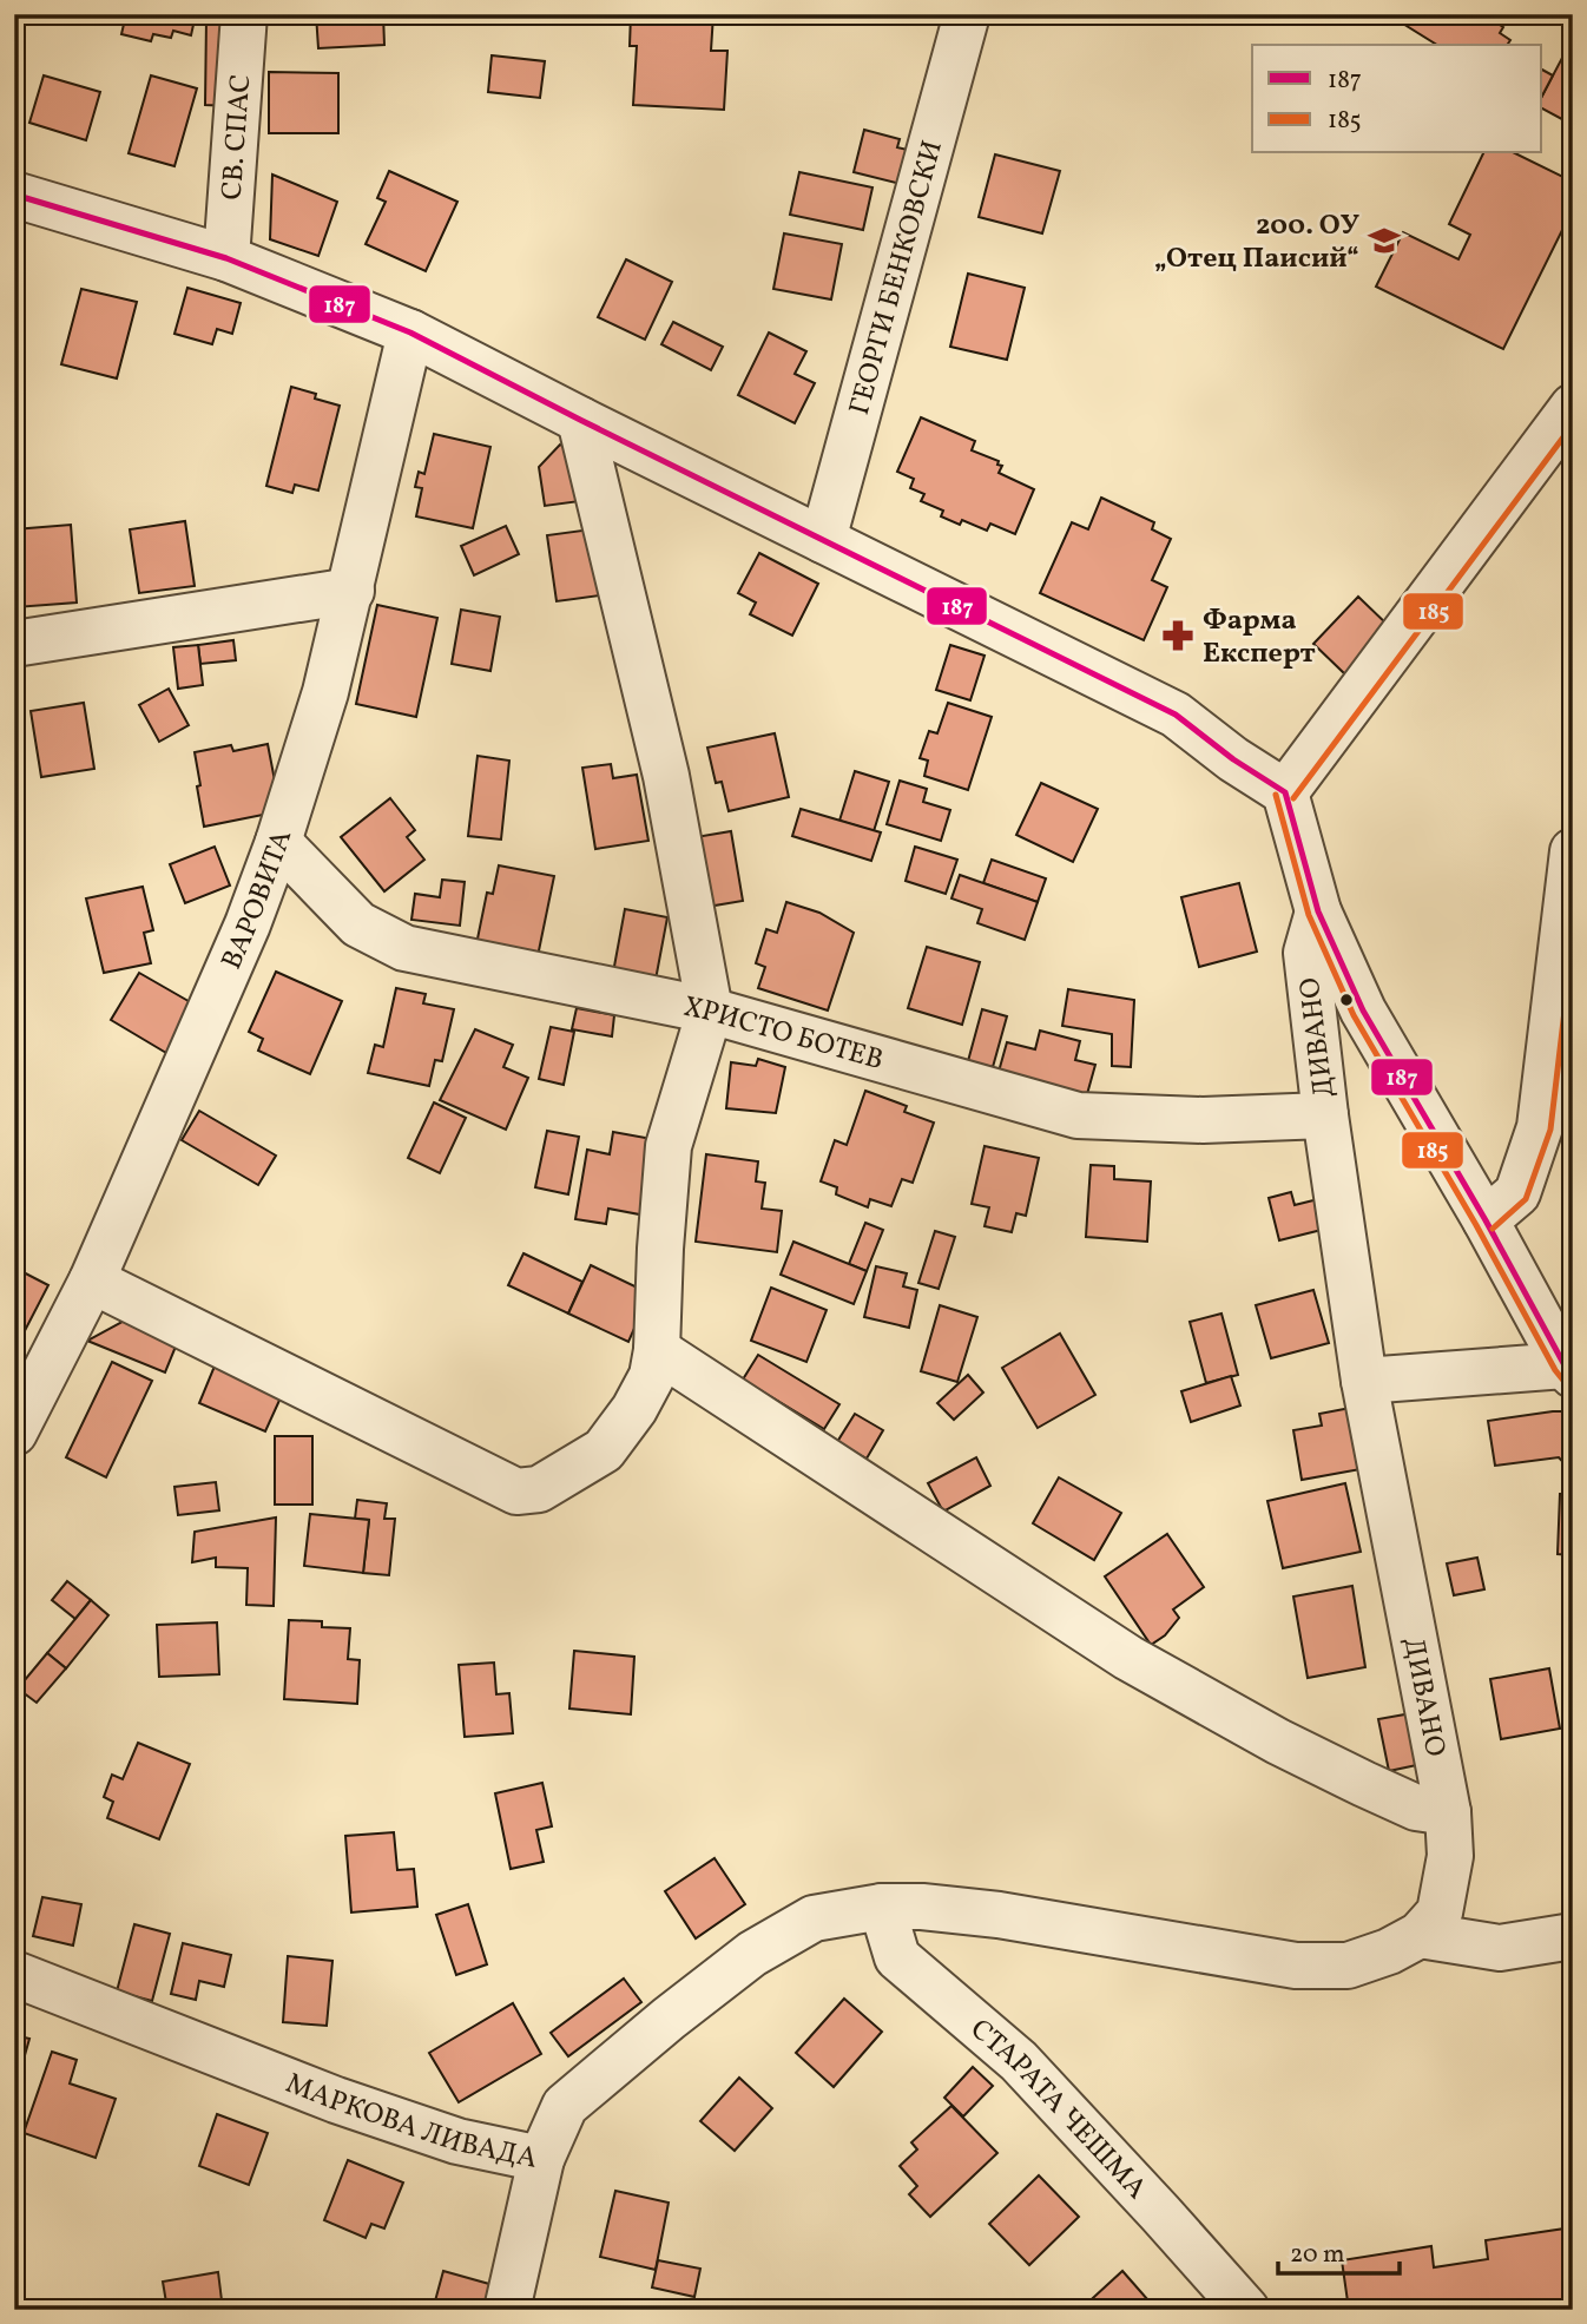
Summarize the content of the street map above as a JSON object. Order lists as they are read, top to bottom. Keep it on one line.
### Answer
{"streets":{"street":["СВ. СПАС","ГЕОРГИ БЕНКОВСКИ","ВАРОВИТА","ХРИСТО БОТЕВ","ДИВАНО","СТАРАТА ЧЕШМА","МАРКОВА ЛИВАДА"]},"crossings":[["ВАРОВИТА","ХРИСТО БОТЕВ"],["ХРИСТО БОТЕВ","ДИВАНО"],["ДИВАНО","СТАРАТА ЧЕШМА"],["ДИВАНО","МАРКОВА ЛИВАДА"],["СТАРАТА ЧЕШМА","МАРКОВА ЛИВАДА"]],"places":{"school or university":["200. ОУ „Отец Паисий“"],"pharmacy":["Фарма Експерт"]},"lines":["transit line 187","transit line 185"],"legend":["187","185"],"scale_bar":"20 m"}
